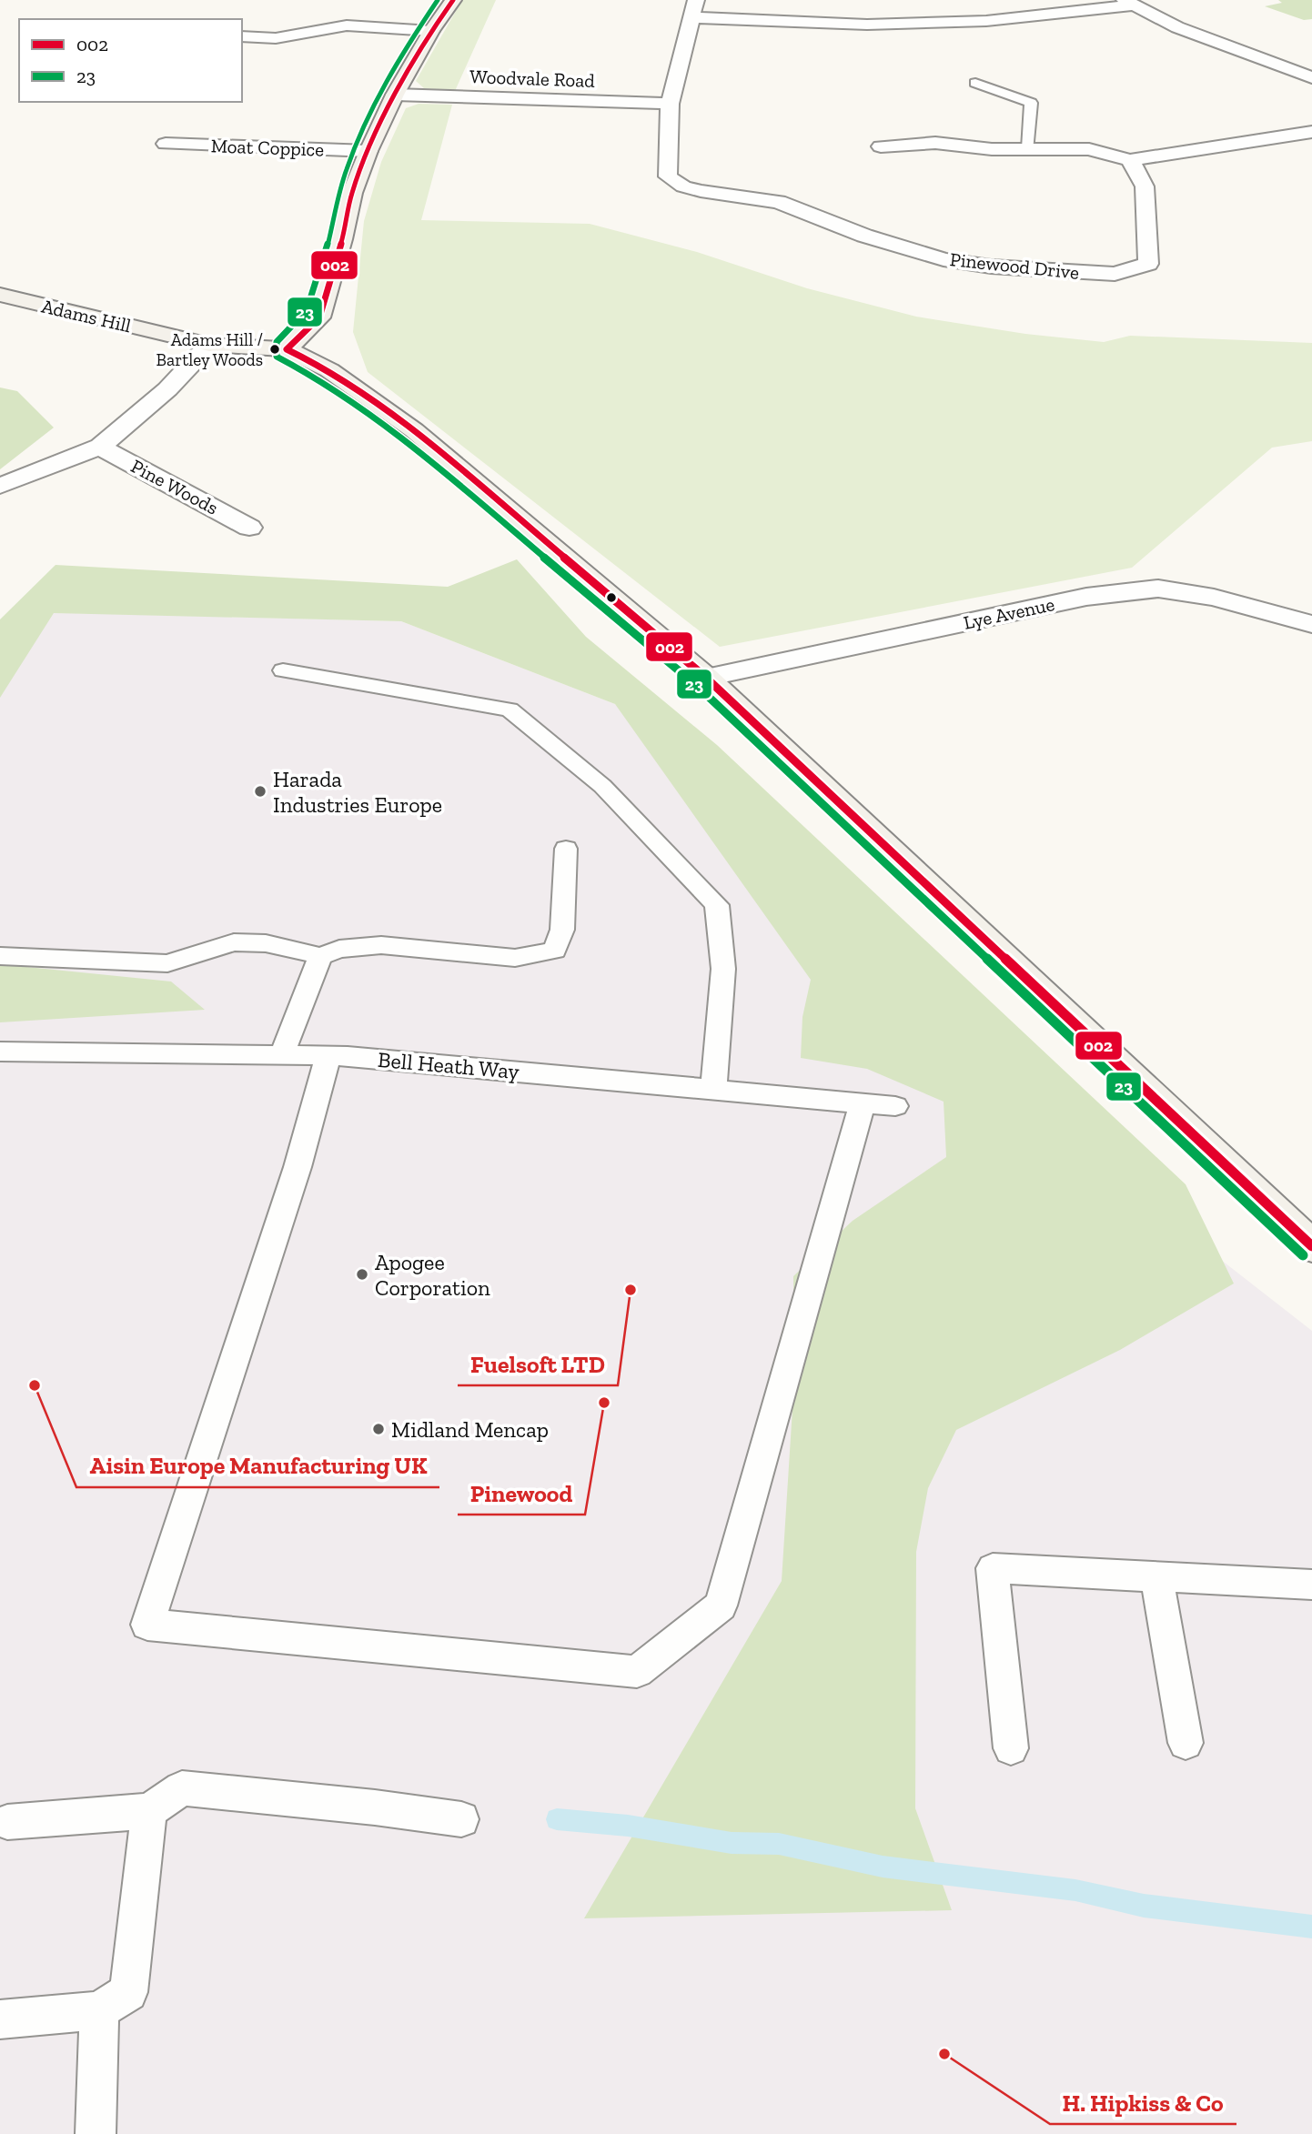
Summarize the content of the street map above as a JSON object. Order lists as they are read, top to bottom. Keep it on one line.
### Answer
{"streets":{"street":["Woodvale Road","Moat Coppice","Pinewood Drive","Adams Hill","Pine Woods","Lye Avenue"],"lane":["Bell Heath Way"]},"crossings":[["Woodvale Road","Pinewood Drive"]],"places":["Adams Hill / Bartley Woods","Harada Industries Europe","Apogee Corporation","Fuelsoft LTD","Aisin Europe Manufacturing UK","Pinewood","Midland Mencap","H. Hipkiss & Co"],"lines":["transit line 002","transit line 23"],"legend":["002","23"]}
